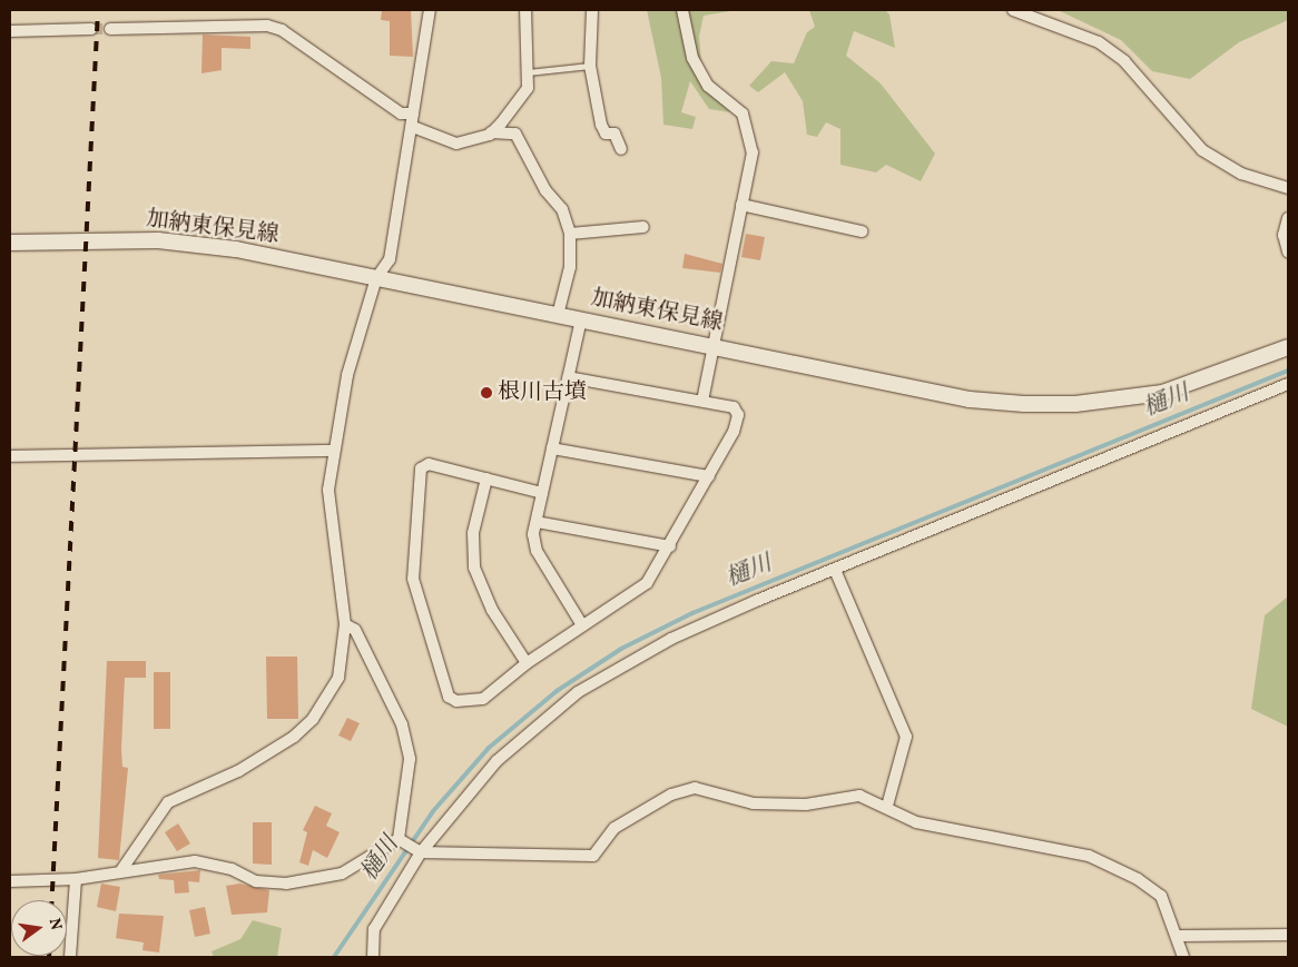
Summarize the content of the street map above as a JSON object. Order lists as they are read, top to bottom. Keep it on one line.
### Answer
{"streets":{"main road":["加納東保見線"]},"water":["樋川"],"places":["根川古墳"],"north":"right"}
